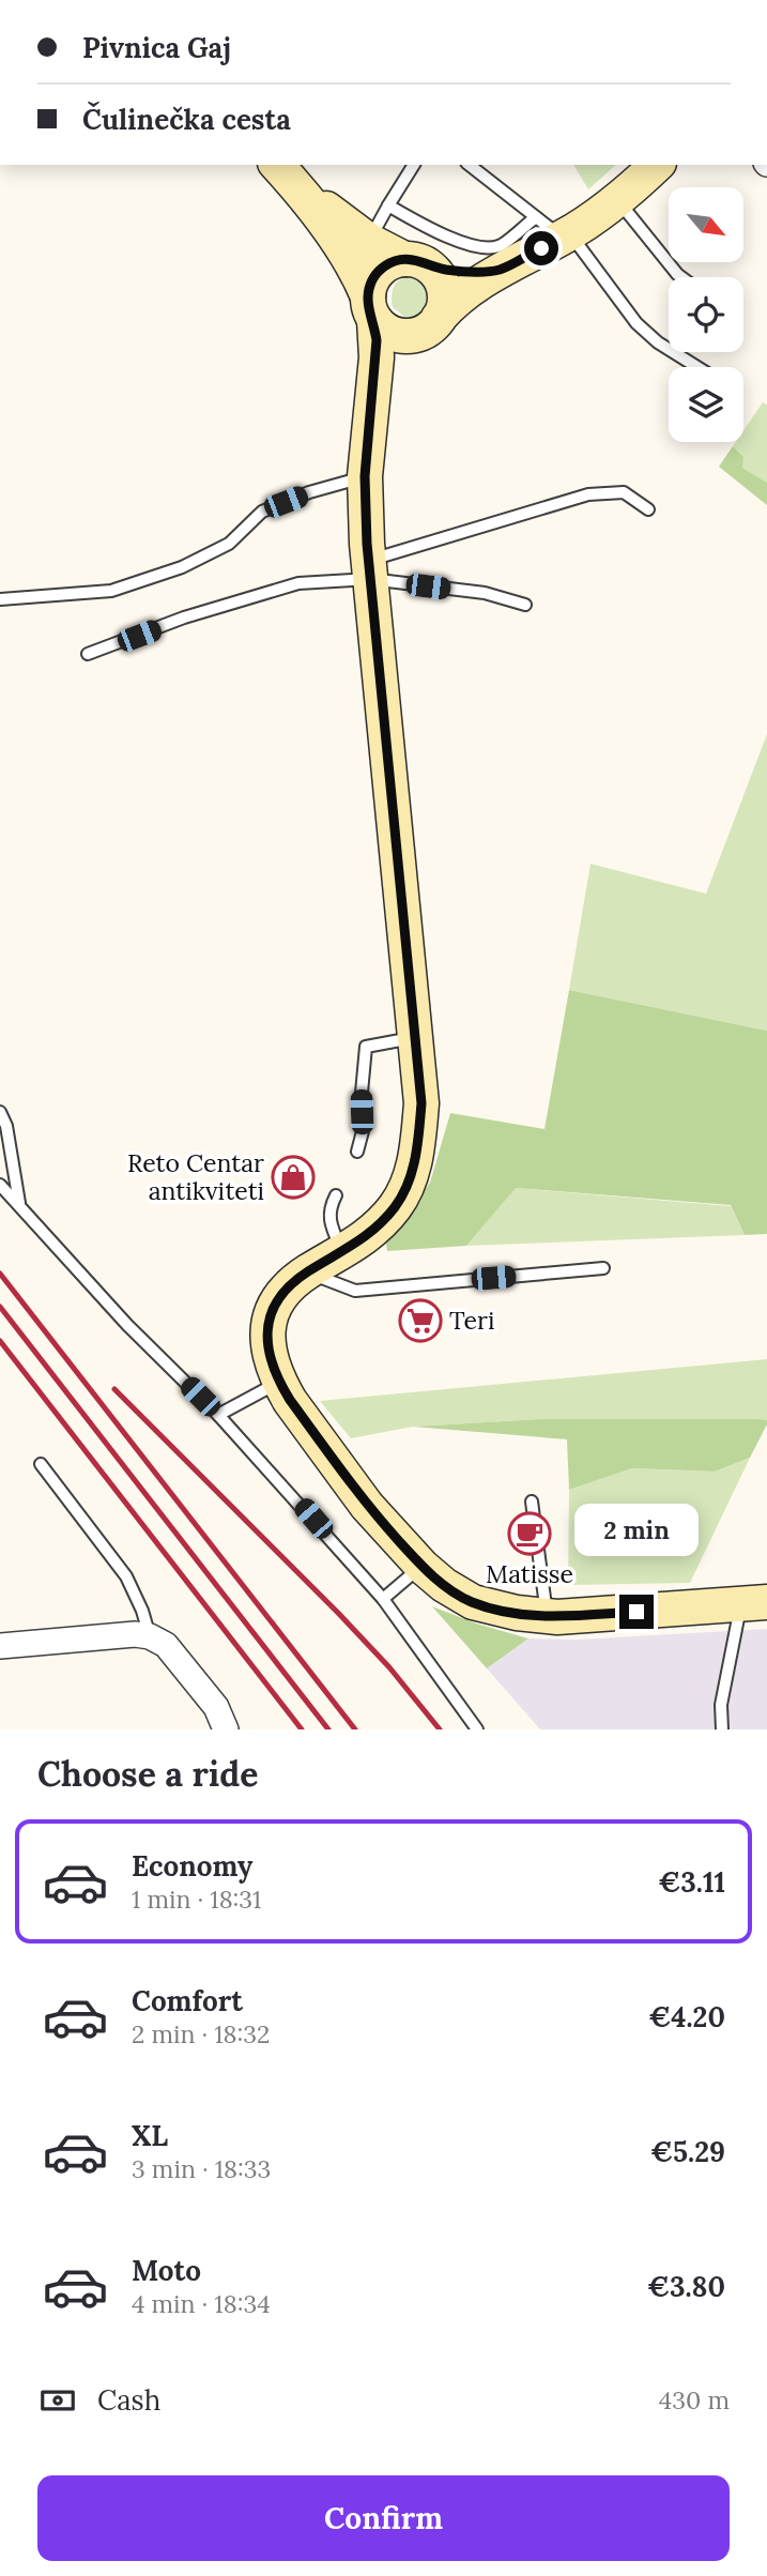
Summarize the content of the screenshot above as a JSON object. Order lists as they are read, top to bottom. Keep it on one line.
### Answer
{"places":{"shop":["Reto Centar antikviteti"],"supermarket":["Teri"],"cafe":["Matisse"]},"north":"bottom right","page":{"banner":["Pivnica Gaj","Čulinečka cesta"],"bubble":"2 min","heading":"Choose a ride","list":[{"name":"Economy","note":"1 min · 18:31","value":"€3.11"},{"name":"Comfort","note":"2 min · 18:32","value":"€4.20"},{"name":"XL","note":"3 min · 18:33","value":"€5.29"},{"name":"Moto","note":"4 min · 18:34","value":"€3.80"}],"pay":["Cash","430 m"],"buttons":"Confirm"}}
